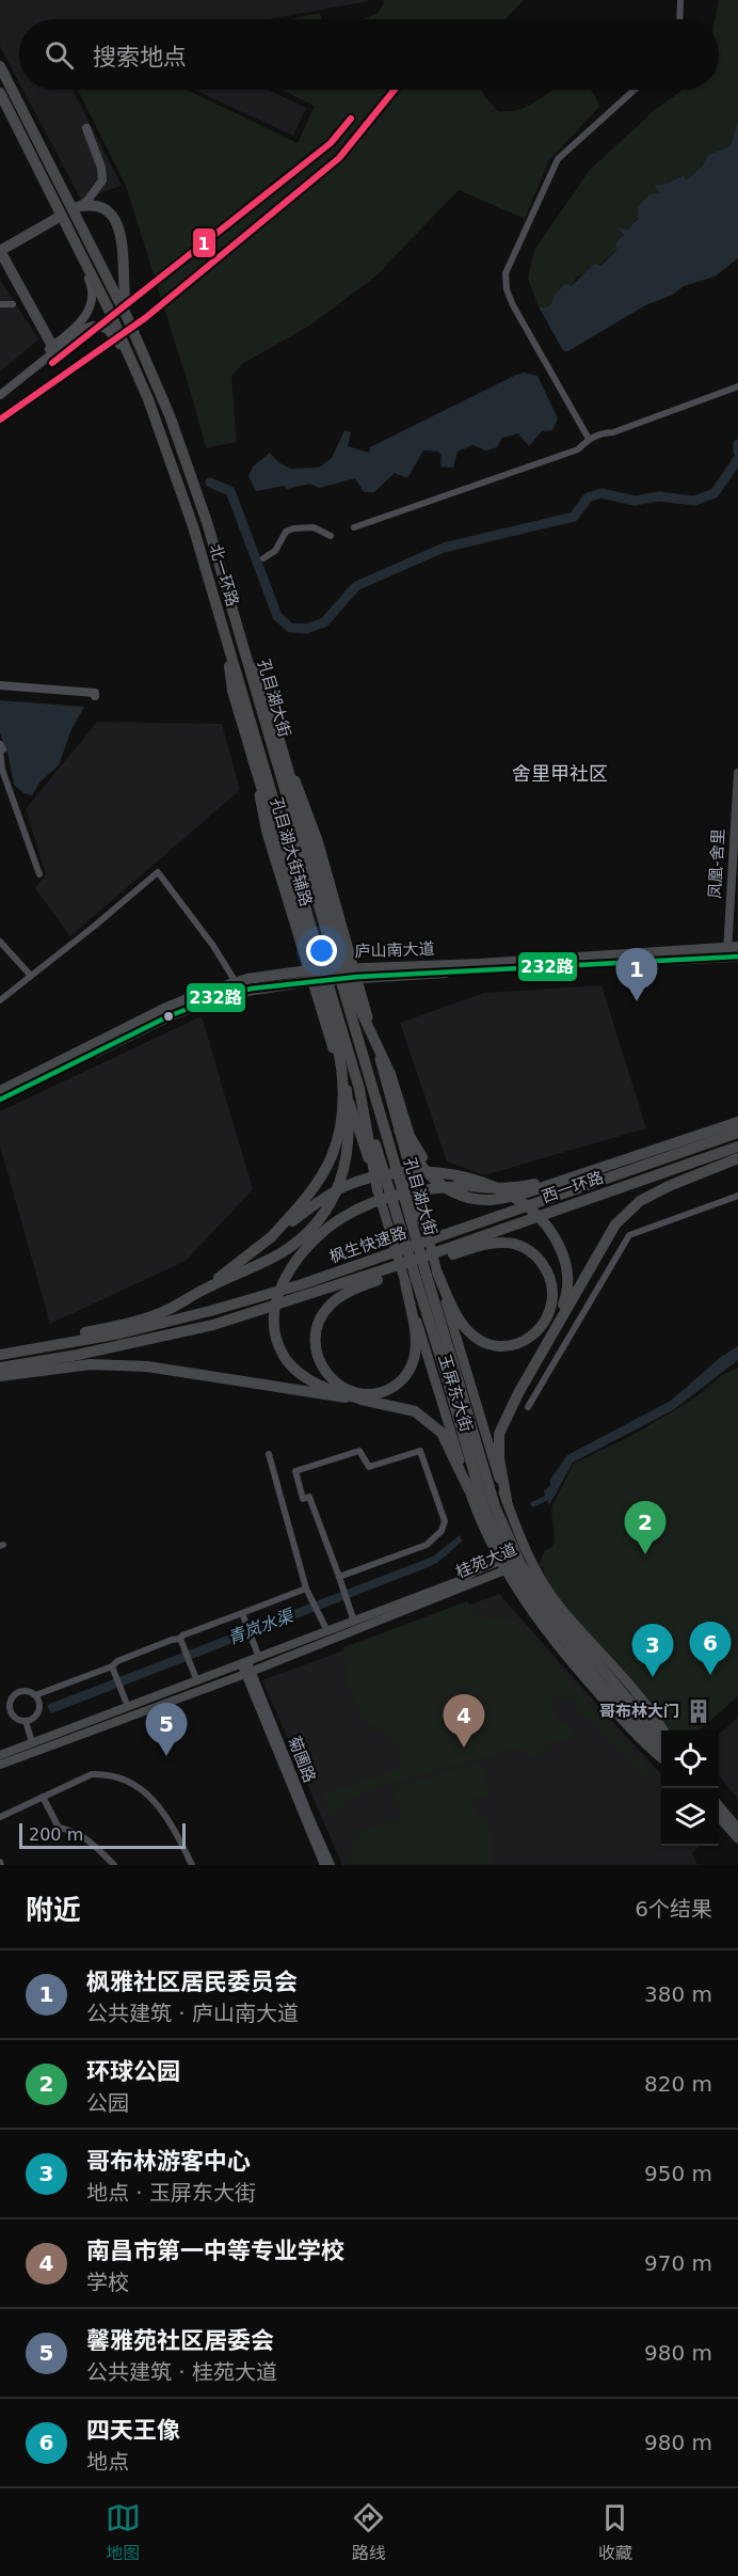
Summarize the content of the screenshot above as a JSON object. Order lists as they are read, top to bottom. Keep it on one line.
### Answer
{"streets":{"highway":["北一环路","孔目湖大街","庐山南大道","西一环路","枫生快速路"],"main road":["孔目湖大街辅路","凤凰-舍里","玉屏东大街","桂苑大道"],"street":["菊圃路"]},"crossings":[["北一环路","孔目湖大街"],["孔目湖大街","玉屏东大街"],["孔目湖大街辅路","庐山南大道"],["孔目湖大街辅路","玉屏东大街"],["凤凰-舍里","庐山南大道"],["庐山南大道","玉屏东大街"],["西一环路","枫生快速路"],["玉屏东大街","桂苑大道"],["桂苑大道","菊圃路"]],"districts":["舍里甲社区"],"water":["青岚水渠"],"places":{"building":["哥布林大门"]},"lines":["transit line 1","transit line 232路"],"scale_bar":"200 m","page":{"search":"搜索地点","pins":["1","2","6","3","4","5"],"scale":"200 m","heading":["附近","6个结果"],"list":[{"mark":"1","name":"枫雅社区居民委员会","note":"公共建筑 · 庐山南大道","value":"380 m"},{"mark":"2","name":"环球公园","note":"公园","value":"820 m"},{"mark":"3","name":"哥布林游客中心","note":"地点 · 玉屏东大街","value":"950 m"},{"mark":"4","name":"南昌市第一中等专业学校","note":"学校","value":"970 m"},{"mark":"5","name":"馨雅苑社区居委会","note":"公共建筑 · 桂苑大道","value":"980 m"},{"mark":"6","name":"四天王像","note":"地点","value":"980 m"}],"nav":["地图","路线","收藏"]}}
